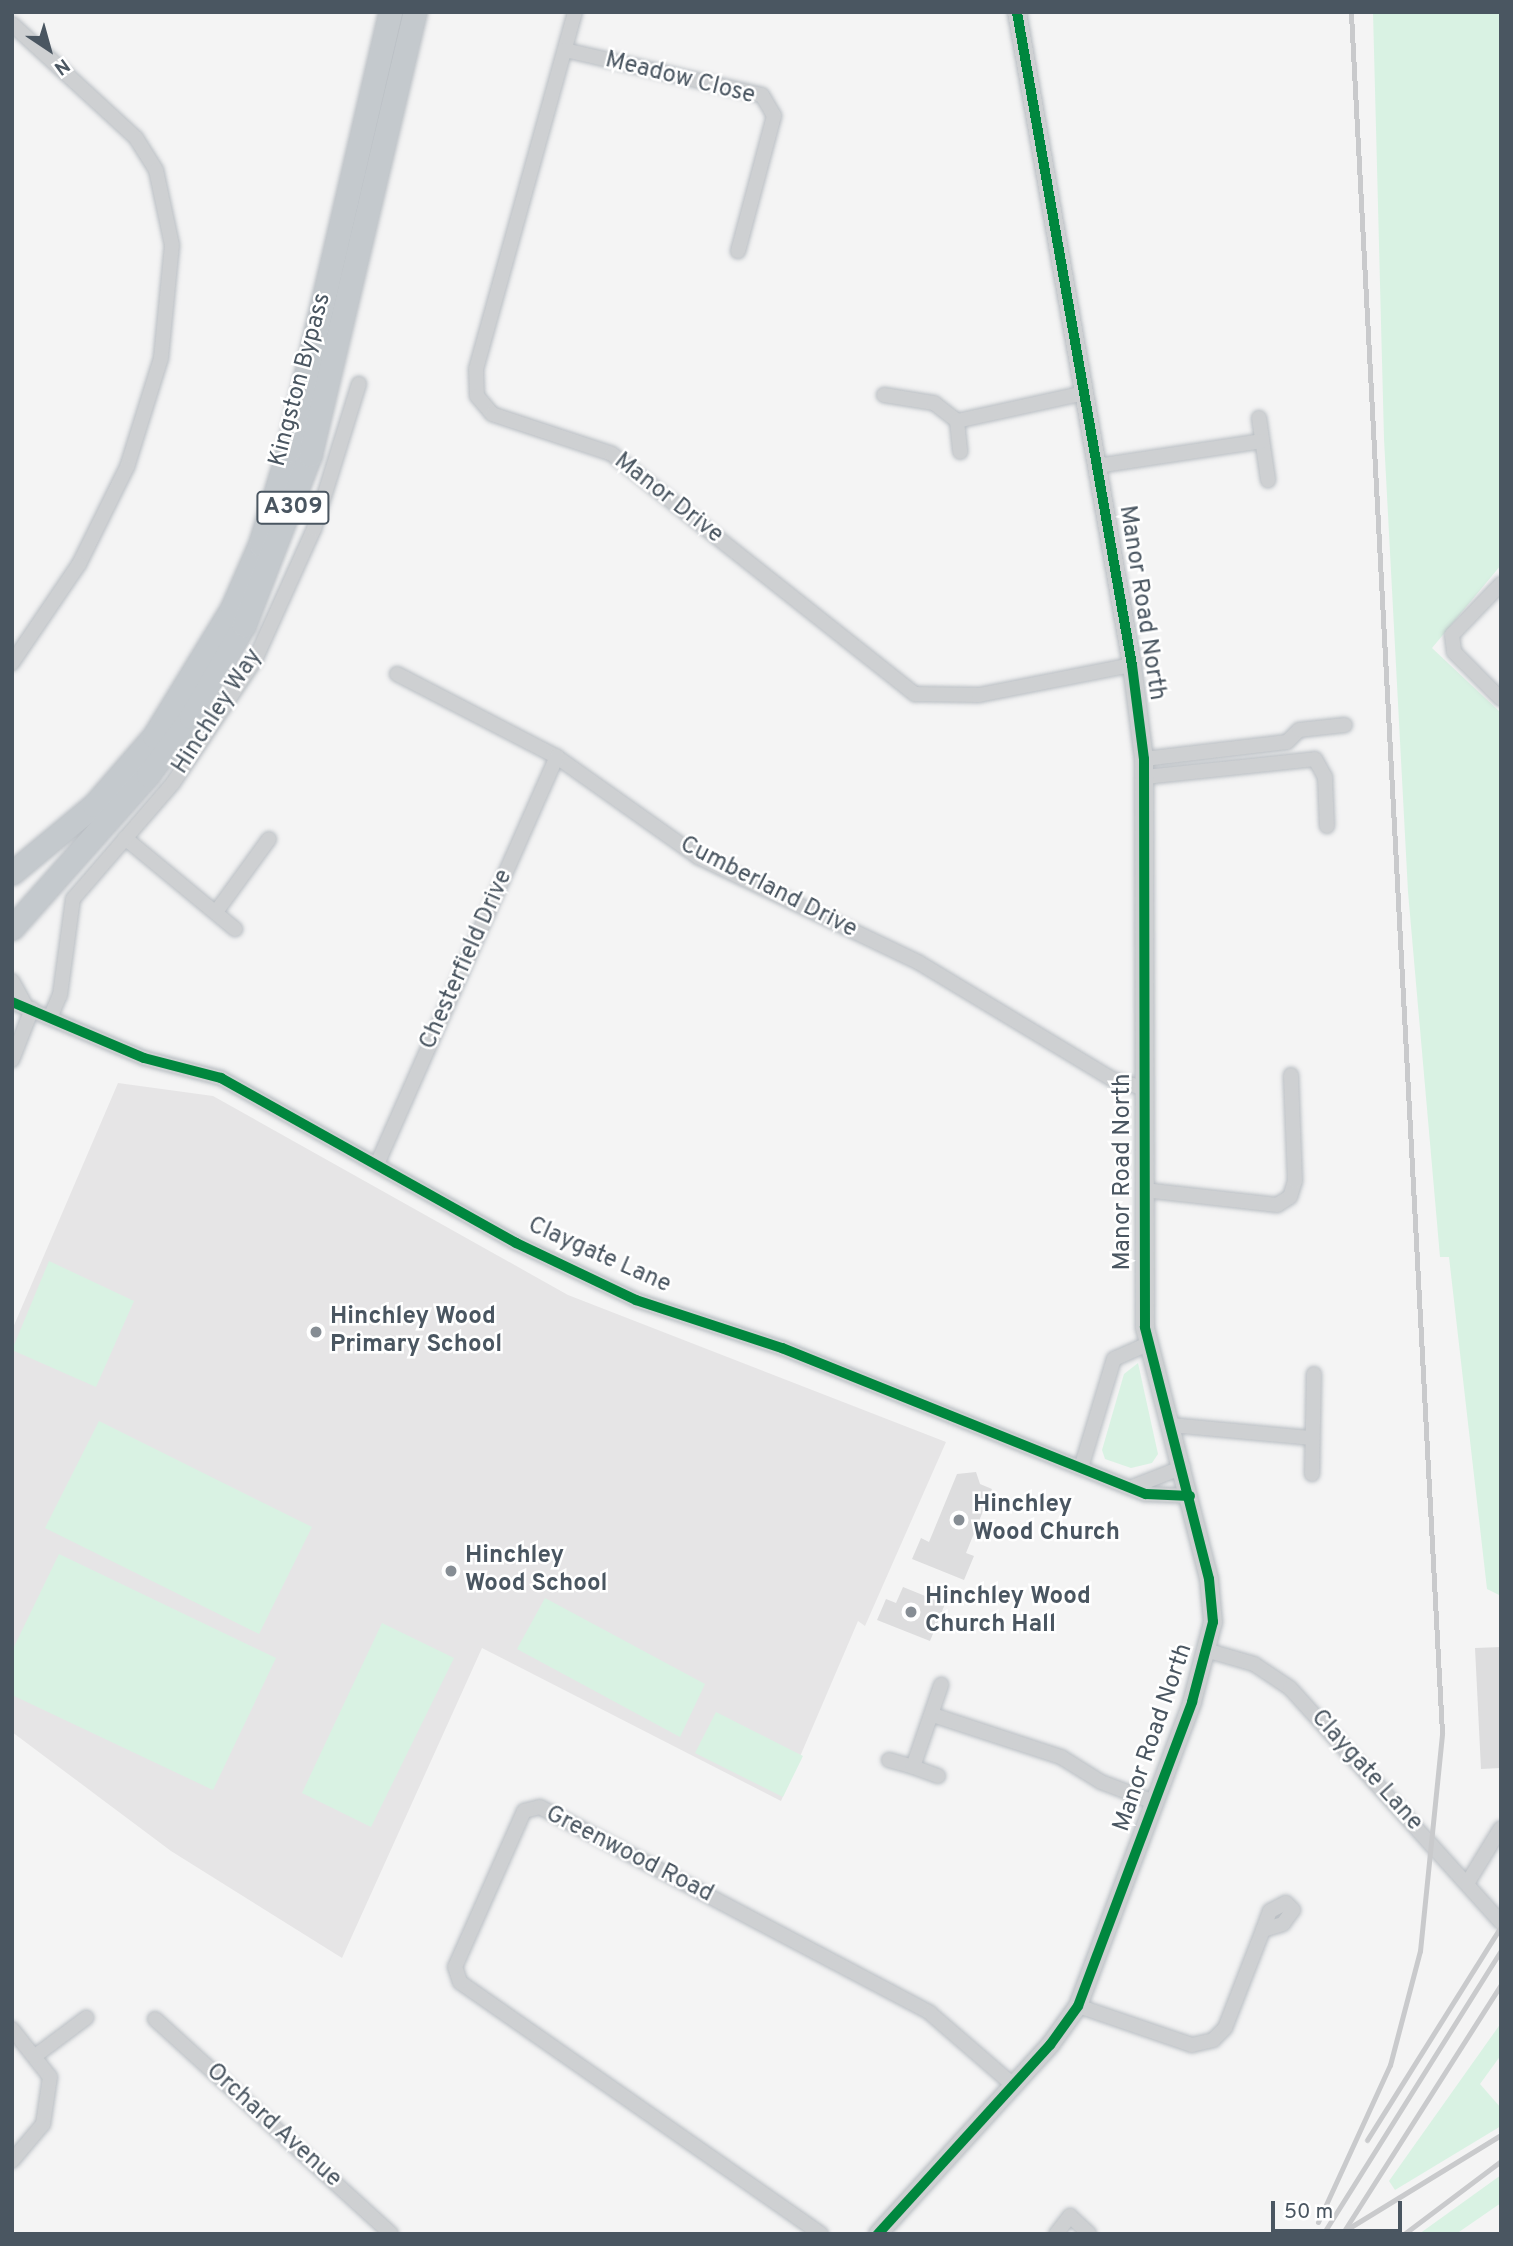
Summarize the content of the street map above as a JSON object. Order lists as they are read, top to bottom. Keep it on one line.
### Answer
{"streets":{"highway":["Kingston Bypass","A309"],"street":["Meadow Close","Manor Drive","Manor Road North","Hinchley Way","Cumberland Drive","Chesterfield Drive","Claygate Lane","Greenwood Road","Orchard Avenue"]},"crossings":[["Meadow Close","Manor Drive"],["Manor Drive","Manor Road North"],["Manor Road North","Cumberland Drive"],["Manor Road North","Claygate Lane"],["Manor Road North","Greenwood Road"],["Hinchley Way","Claygate Lane"],["Cumberland Drive","Chesterfield Drive"],["Chesterfield Drive","Claygate Lane"]],"places":["Hinchley Wood Primary School","Hinchley Wood Church","Hinchley Wood School","Hinchley Wood Church Hall"],"scale_bar":"50 m","north":"bottom right"}
